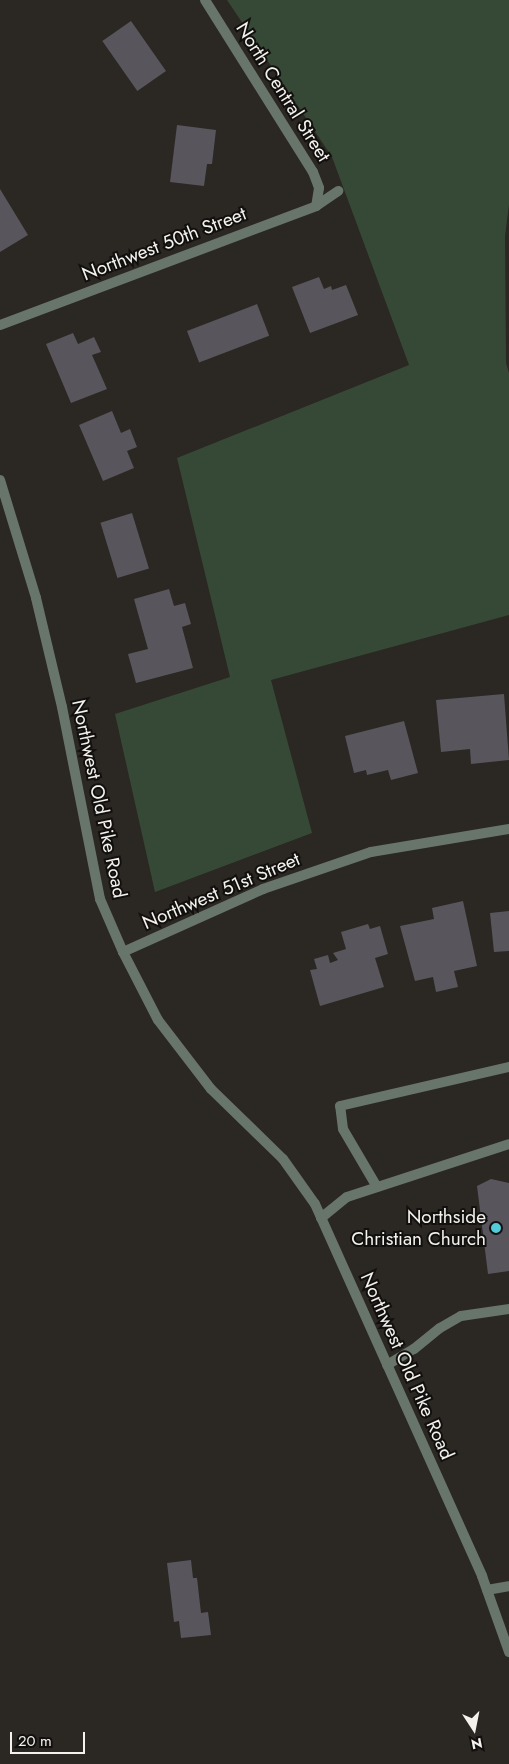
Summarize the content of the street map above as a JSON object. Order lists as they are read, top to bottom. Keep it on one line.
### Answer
{"streets":{"street":["North Central Street","Northwest 50th Street","Northwest Old Pike Road","Northwest 51st Street"]},"crossings":[["North Central Street","Northwest 50th Street"],["Northwest Old Pike Road","Northwest 51st Street"]],"places":["Northside Christian Church"],"scale_bar":"20 m","north":"bottom"}
